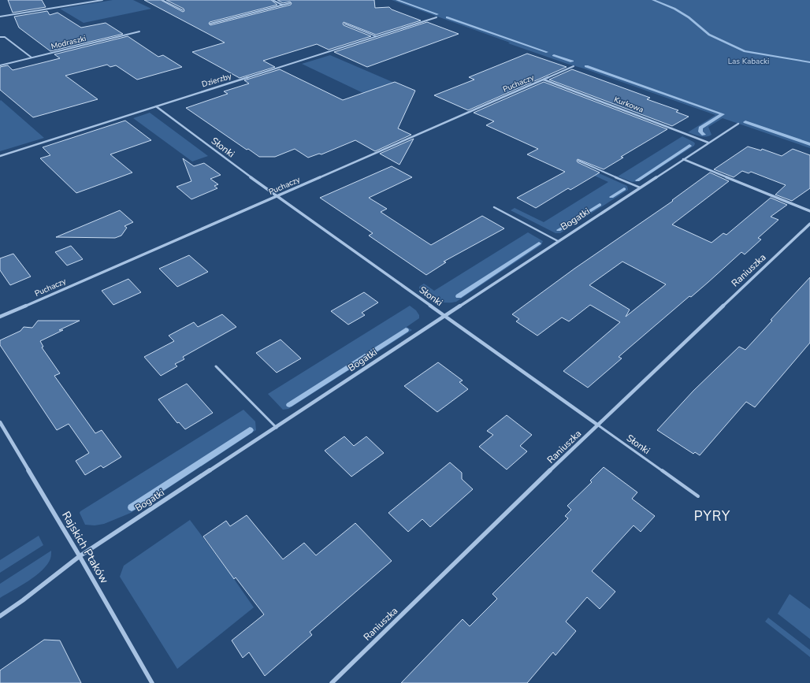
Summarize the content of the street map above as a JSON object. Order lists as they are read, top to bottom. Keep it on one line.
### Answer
{"streets":{"street":["Modraszki","Dzierzby","Puchaczy","Kurkowa","Słonki","Bogatki","Raniuszka","Rajskich Ptaków"]},"crossings":[["Dzierzby","Słonki"],["Puchaczy","Kurkowa"],["Puchaczy","Słonki"],["Kurkowa","Bogatki"],["Słonki","Bogatki"],["Słonki","Raniuszka"],["Bogatki","Rajskich Ptaków"]],"districts":["PYRY"],"parks":["Las Kabacki"]}
